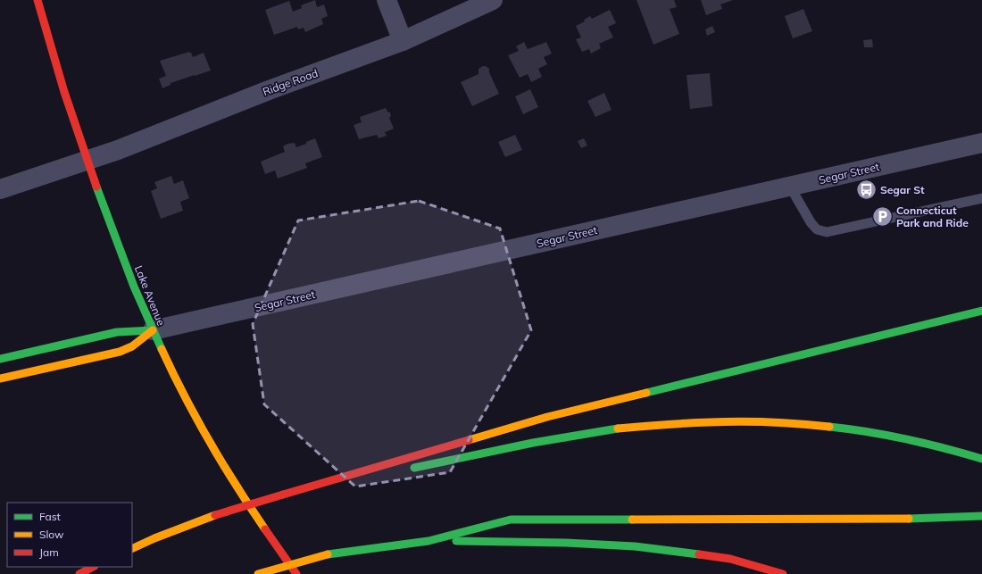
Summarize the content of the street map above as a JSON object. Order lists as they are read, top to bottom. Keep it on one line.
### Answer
{"streets":{"main road":["Lake Avenue"],"street":["Ridge Road","Segar Street"]},"crossings":[["Ridge Road","Lake Avenue"],["Segar Street","Lake Avenue"]],"places":{"bus stop":["Segar St"],"parking":["Connecticut Park and Ride"]},"legend":["Fast","Slow","Jam"]}
